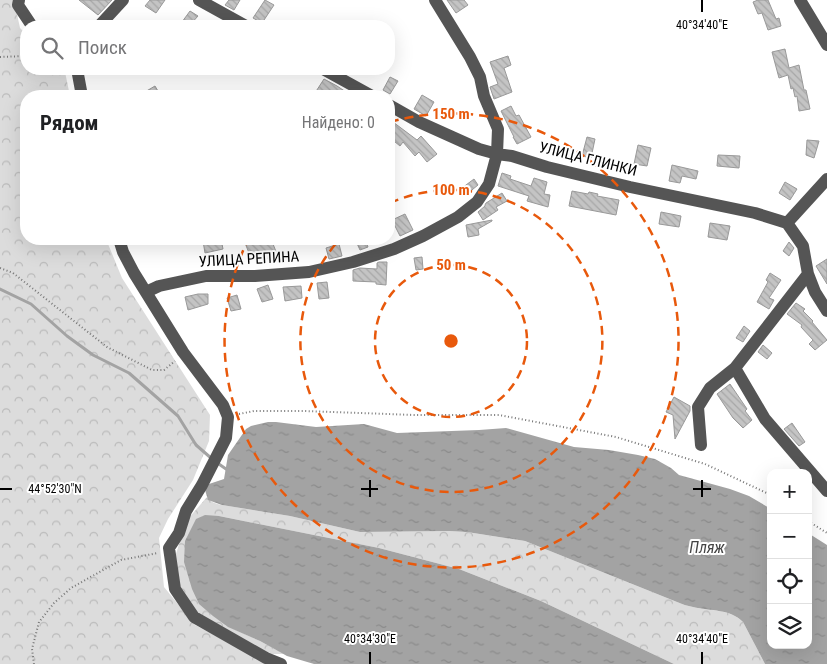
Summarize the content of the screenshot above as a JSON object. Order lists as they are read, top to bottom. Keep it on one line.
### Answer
{"streets":{"street":["УЛИЦА ГЛИНКИ","УЛИЦА РЕПИНА"]},"crossings":[["УЛИЦА ГЛИНКИ","УЛИЦА РЕПИНА"]],"water":["Пляж"],"page":{"search":"Поиск","heading":["Рядом","Найдено: 0"],"map_buttons":["+","−"]},"coordinates":["40°34'40\"E","44°52'30\"N","40°34'30\"E"],"rings":["150 m","100 m","50 m"]}
